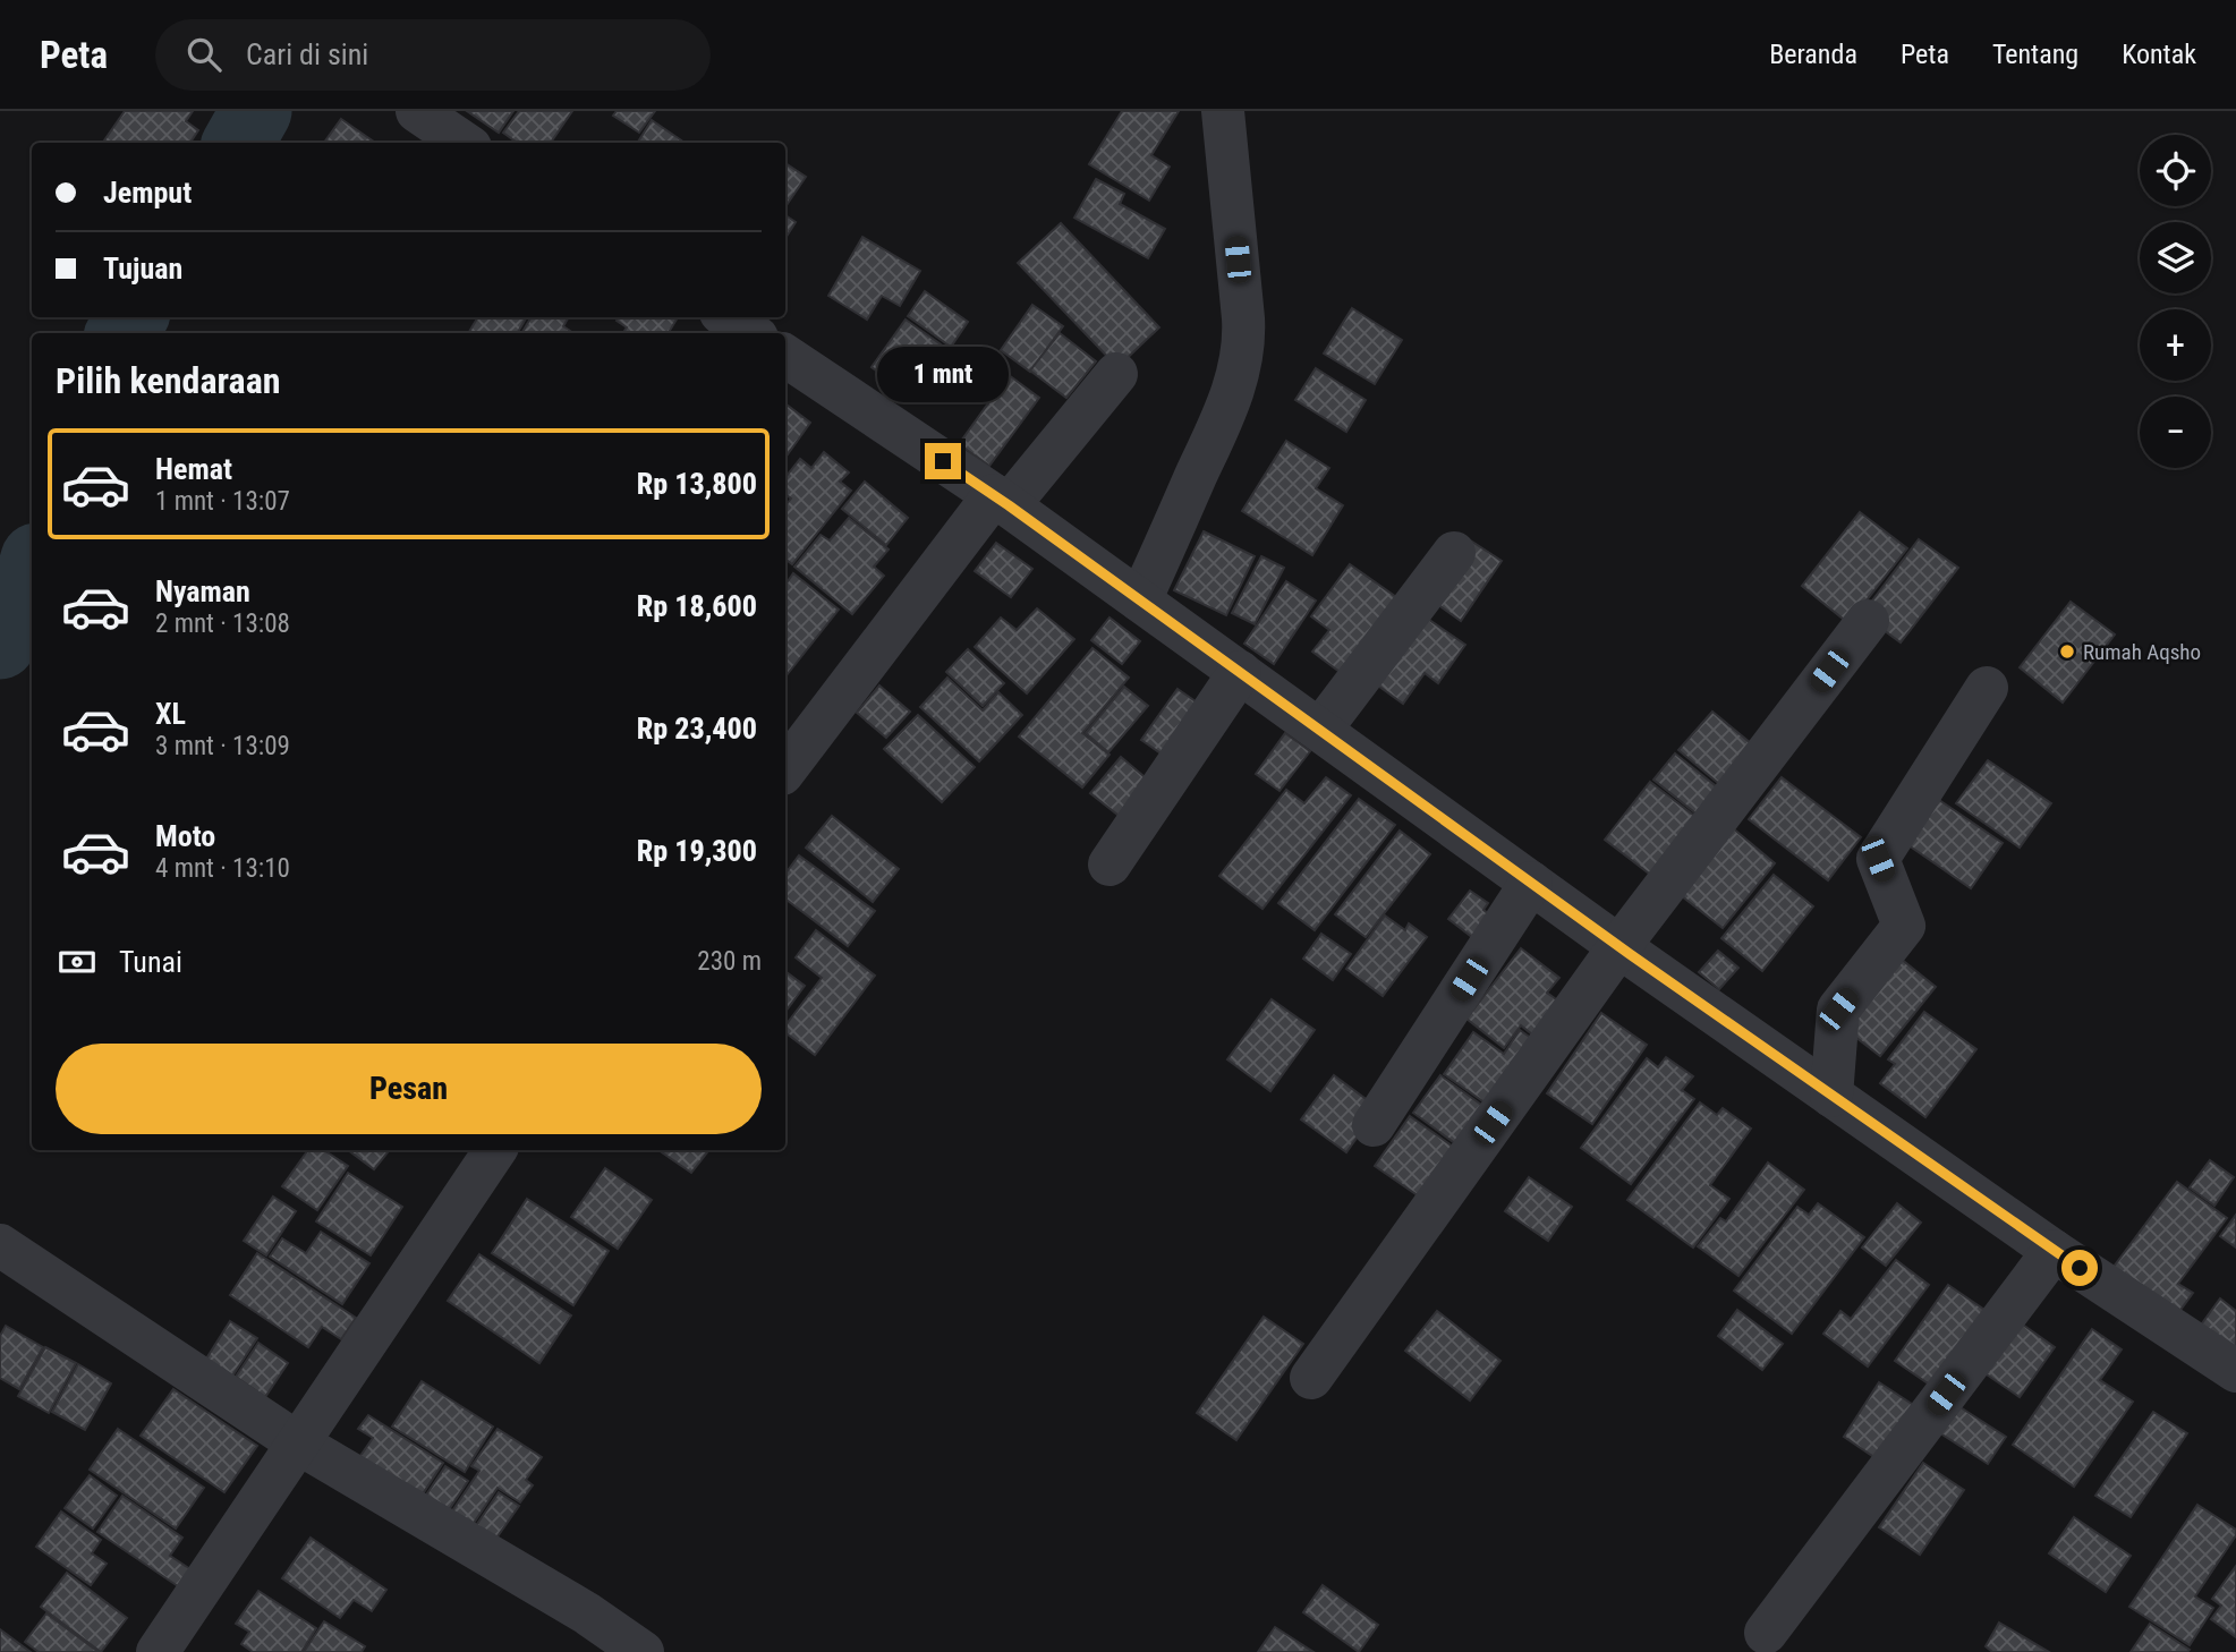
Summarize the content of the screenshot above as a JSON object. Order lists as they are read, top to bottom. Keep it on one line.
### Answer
{"places":["Rumah Aqsho"],"page":{"header":"Peta","search":"Cari di sini","nav":["Beranda","Peta","Tentang","Kontak"],"map_buttons":["+","−"],"banner":["Jemput","Tujuan"],"heading":"Pilih kendaraan","bubble":"1 mnt","list":[{"name":"Hemat","note":"1 mnt · 13:07","value":"Rp 13,800"},{"name":"Nyaman","note":"2 mnt · 13:08","value":"Rp 18,600"},{"name":"XL","note":"3 mnt · 13:09","value":"Rp 23,400"},{"name":"Moto","note":"4 mnt · 13:10","value":"Rp 19,300"}],"pay":["Tunai","230 m"],"buttons":"Pesan"}}
